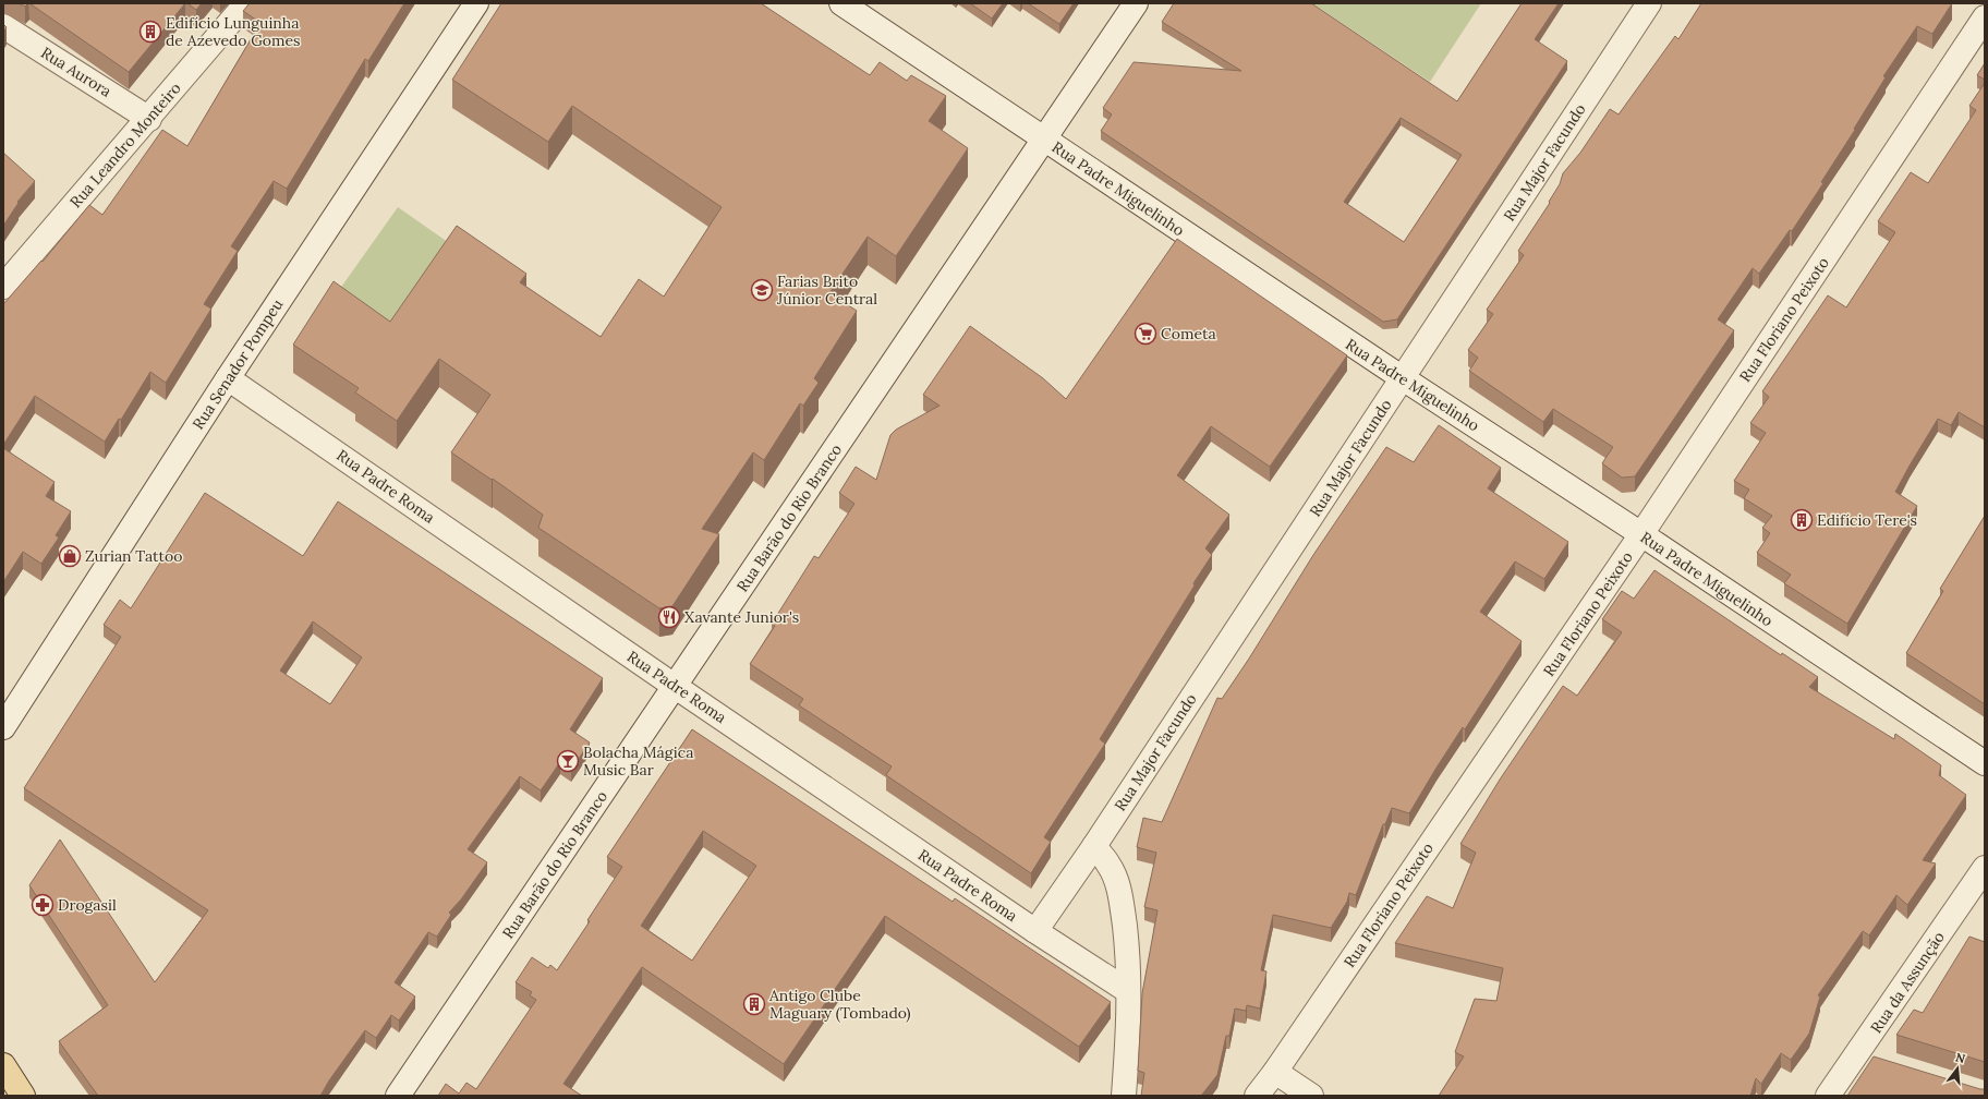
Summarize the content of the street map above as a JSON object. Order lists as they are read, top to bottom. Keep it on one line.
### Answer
{"streets":{"street":["Rua Aurora","Rua Leandro Monteiro","Rua Major Facundo","Rua Padre Miguelinho","Rua Floriano Peixoto","Rua Senador Pompeu","Rua Padre Roma","Rua Barão do Rio Branco","Rua da Assunção"]},"crossings":[["Rua Aurora","Rua Leandro Monteiro"],["Rua Major Facundo","Rua Padre Miguelinho"],["Rua Major Facundo","Rua Padre Roma"],["Rua Padre Miguelinho","Rua Floriano Peixoto"],["Rua Padre Miguelinho","Rua Barão do Rio Branco"],["Rua Senador Pompeu","Rua Padre Roma"],["Rua Padre Roma","Rua Barão do Rio Branco"]],"places":{"building":["Edifício Lunguinha de Azevedo Gomes","Edifício Tere's","Antigo Clube Maguary (Tombado)"],"school or university":["Farias Brito Júnior Central"],"supermarket":["Cometa"],"shop":["Zurian Tattoo"],"restaurant":["Xavante Junior's"],"bar":["Bolacha Mágica Music Bar"],"pharmacy":["Drogasil"]},"north":"top"}
